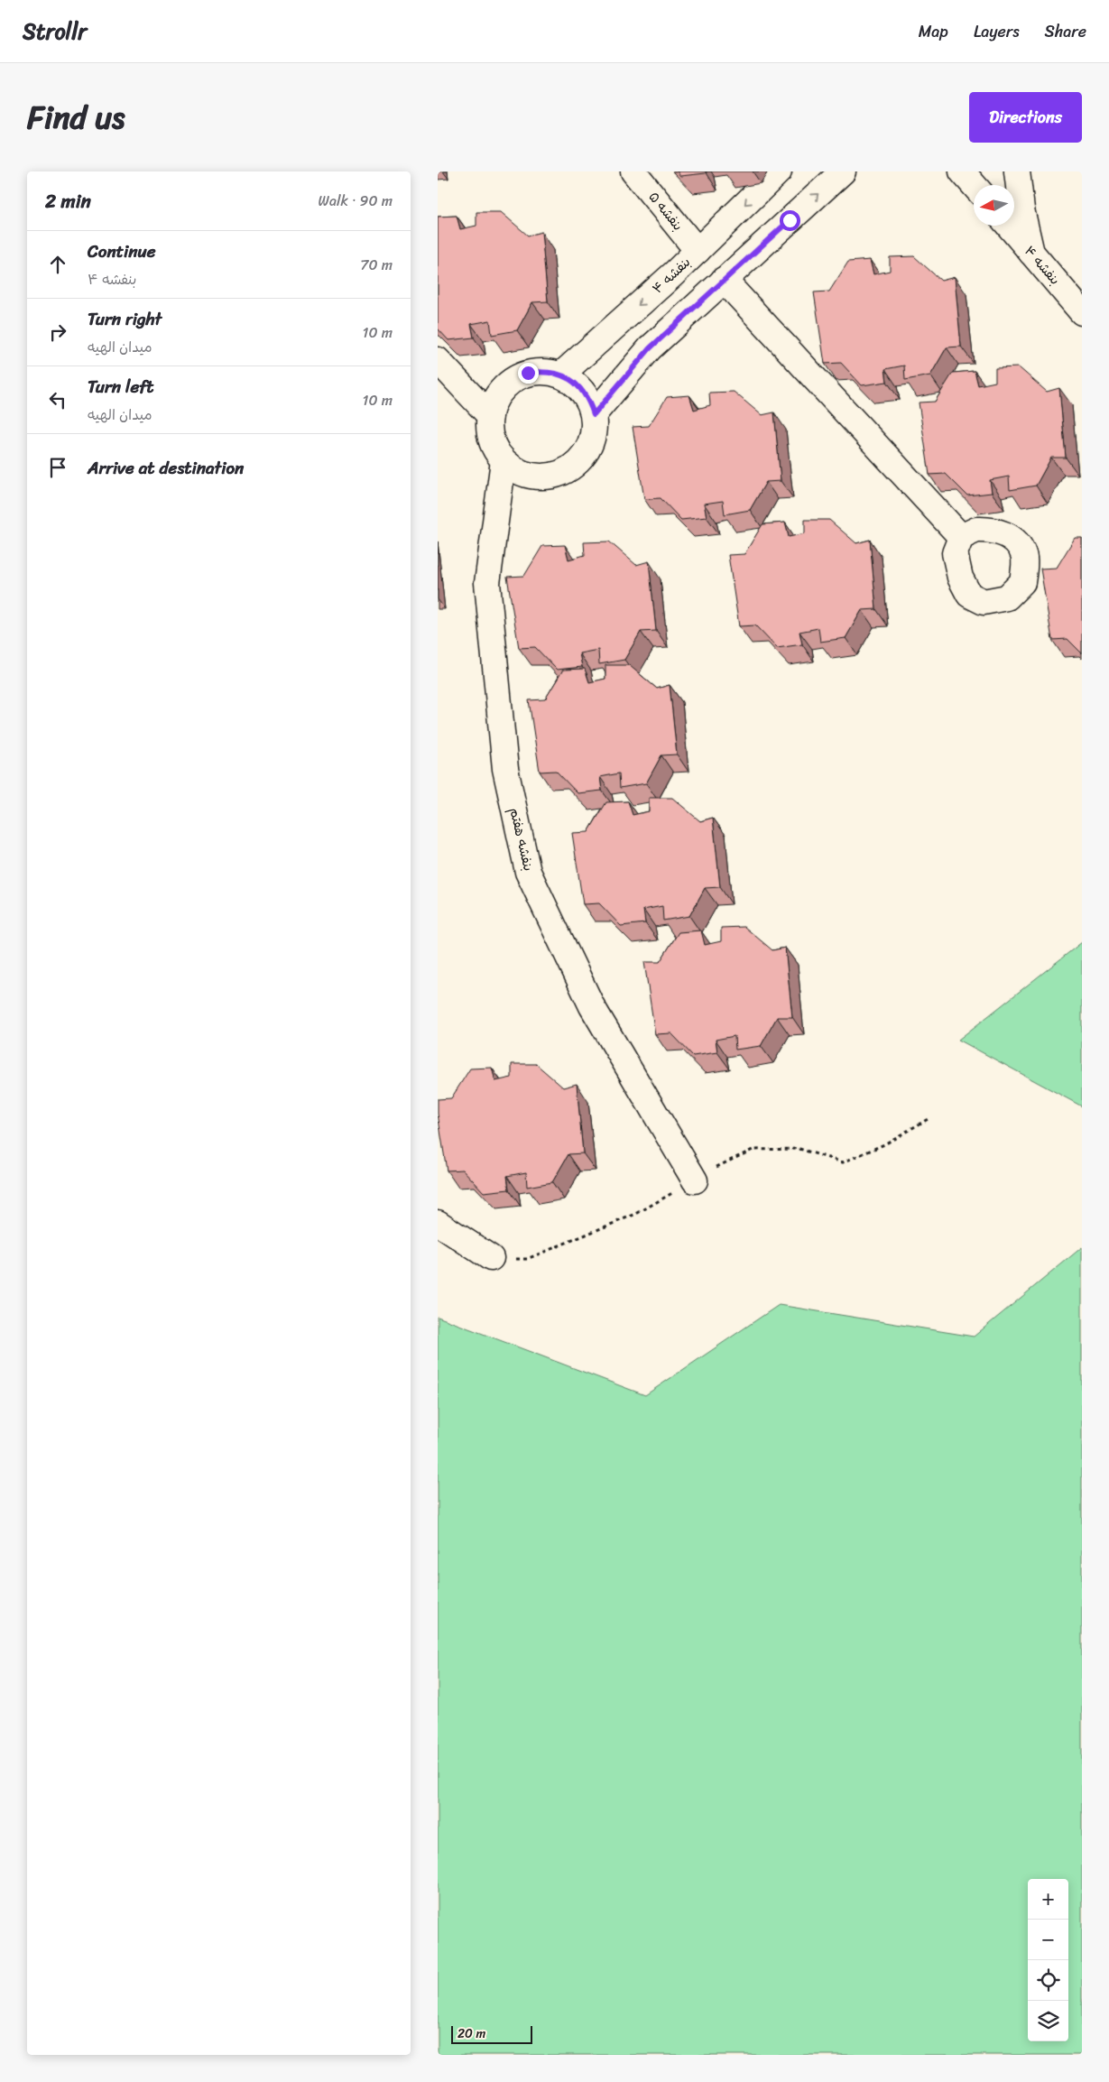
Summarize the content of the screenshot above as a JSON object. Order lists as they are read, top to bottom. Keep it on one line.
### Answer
{"streets":{"street":["بنفشه ۵","بنفشه ۴","بنفشه هفتم"]},"crossings":[["بنفشه ۵","بنفشه ۴"],["بنفشه ۴","بنفشه هفتم"]],"scale_bar":"20 m","north":"left","page":{"header":"Strollr","nav":["Map","Layers","Share"],"title":"Find us","buttons":"Directions","heading":["2 min","Walk · 90 m"],"list":[["Continue","بنفشه ۴","70 m"],["Turn right","میدان الهیه","10 m"],["Turn left","میدان الهیه","10 m"],"Arrive at destination"],"map_buttons":["+","−"],"scale":"20 m"}}
